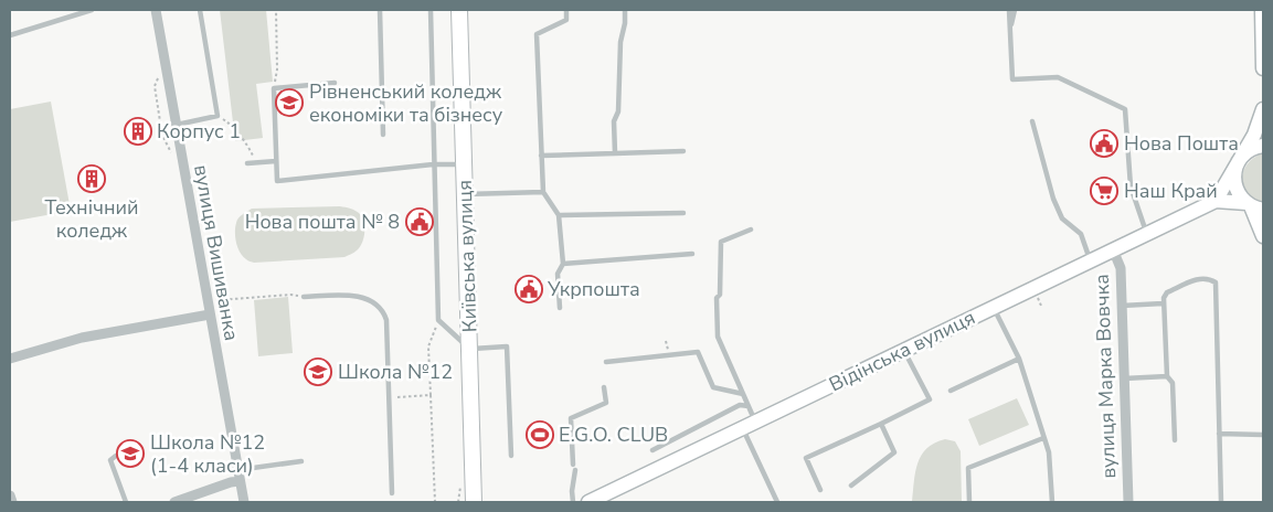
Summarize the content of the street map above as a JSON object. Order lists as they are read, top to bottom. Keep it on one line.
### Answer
{"streets":{"main road":["Київська вулиця","Відінська вулиця"],"street":["вулиця Вишиванка","вулиця Марка Вовчка"]},"crossings":[["Відінська вулиця","вулиця Марка Вовчка"]],"places":{"school or university":["Рівненський коледж економіки та бізнесу","Школа №12","Школа №12 (1-4 класи)"],"building":["Корпус 1","Технічний коледж"],"public building":["Нова Пошта","Нова пошта № 8","Укрпошта"],"supermarket":["Наш Край"],"sports":["E.G.O. CLUB"]}}
